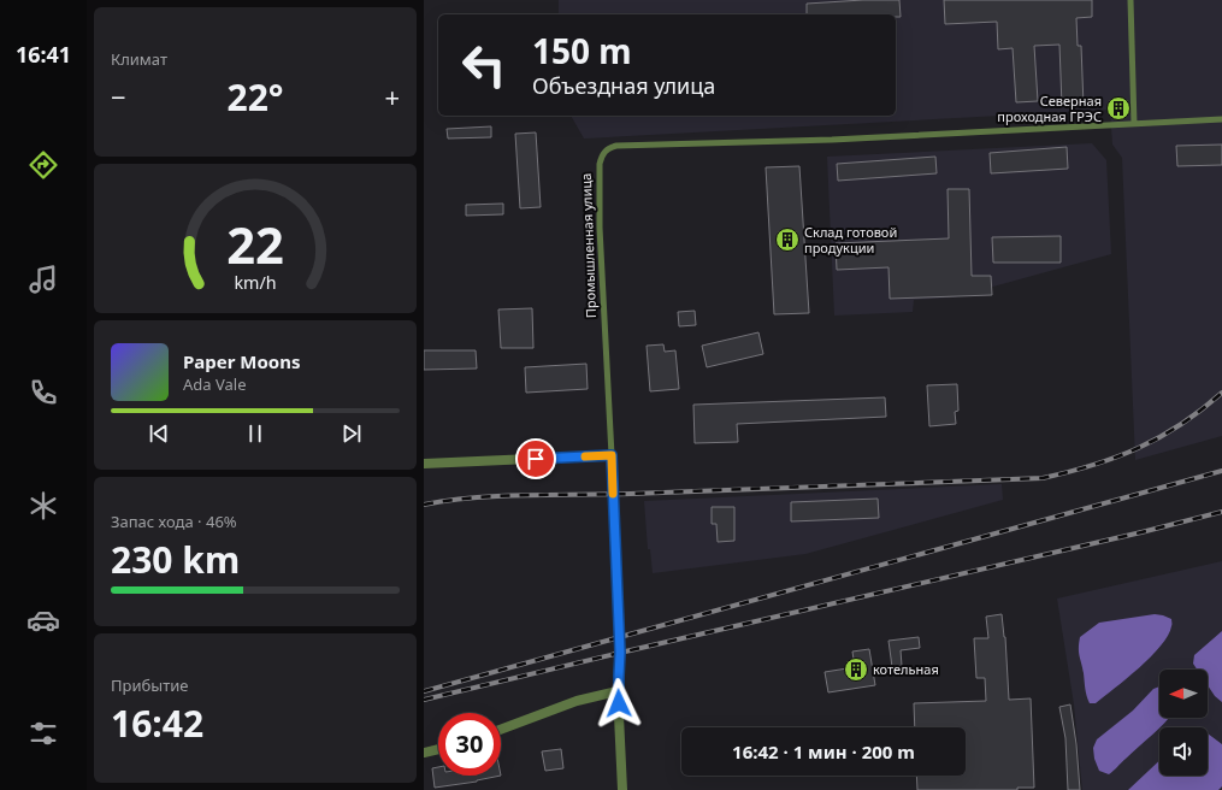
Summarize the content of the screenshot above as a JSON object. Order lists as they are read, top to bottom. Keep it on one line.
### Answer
{"streets":{"street":["Промышленная улица"]},"places":{"building":["Северная проходная ГРЭС","Склад готовой продукции","котельная"]},"north":"left","page":{"tabs":"16:41","tile":["Климат",["Запас хода · 46%","230 km"],["Прибытие","16:42"]],"turn":["150 m","Объездная улица"],"heat":["−","22°","+"],"song":["Paper Moons","Ada Vale"],"limit":"30","trip":"16:42 · 1 мин · 200 m","gauge":["22","km/h"]}}
